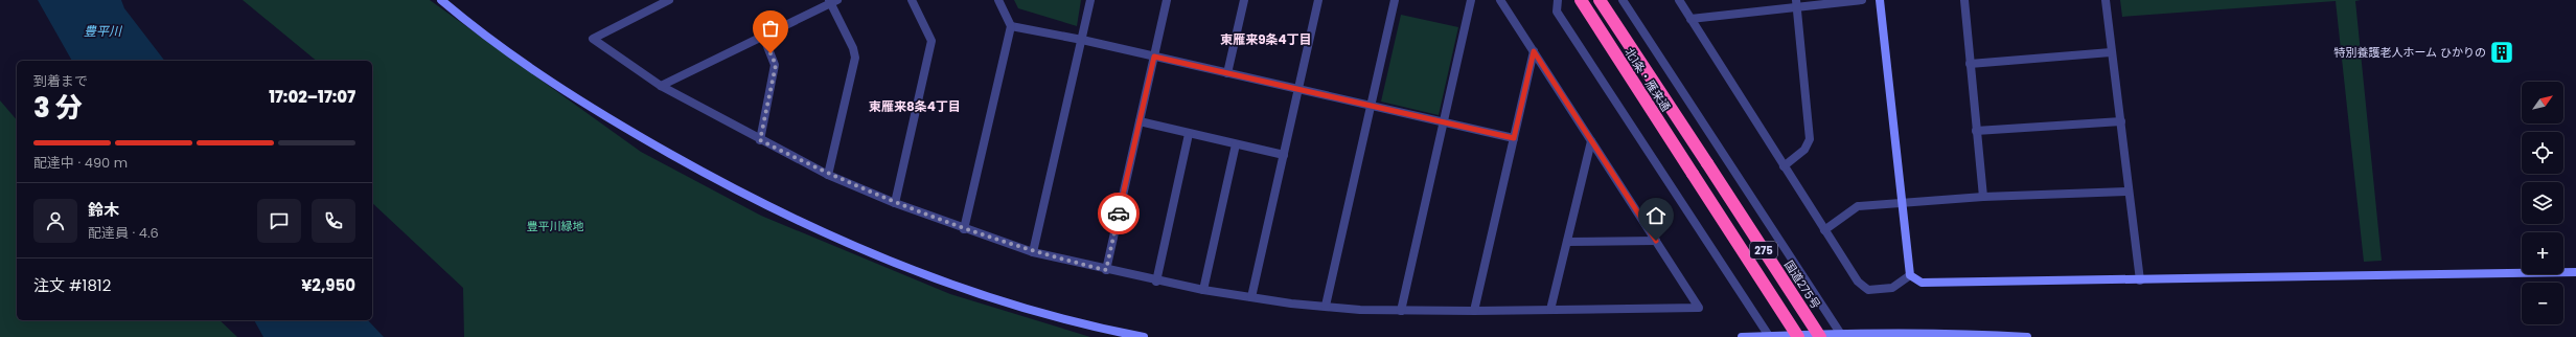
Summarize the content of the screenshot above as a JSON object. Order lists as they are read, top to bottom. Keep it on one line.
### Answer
{"streets":{"highway":["北1条・雁来通","275","国道275号"]},"crossings":[["北1条・雁来通","国道275号"]],"districts":["東雁来9条4丁目","東雁来8条4丁目"],"water":["豊平川"],"parks":["豊平川緑地"],"places":{"building":["特別養護老人ホーム ひかりの"]},"north":"top right","page":{"heading":["3 分","到着まで","17:02–17:07"],"panel":["鈴木","配達員 · 4.6","注文 #1812","¥2,950"],"map_buttons":["+","−"],"bar":"配達中 · 490 m"}}
